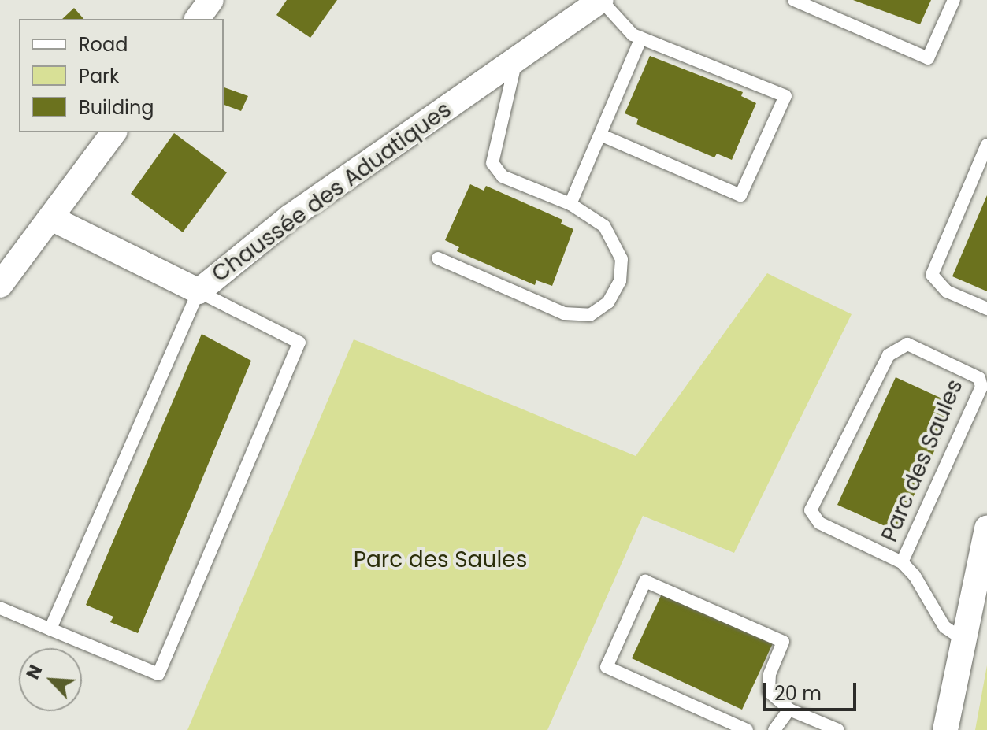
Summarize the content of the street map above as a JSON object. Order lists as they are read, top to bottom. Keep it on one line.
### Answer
{"streets":{"street":["Chaussée des Aduatiques"],"lane":["Parc des Saules"]},"parks":["Parc des Saules"],"legend":["Road","Park","Building"],"scale_bar":"20 m","north":"top left"}
